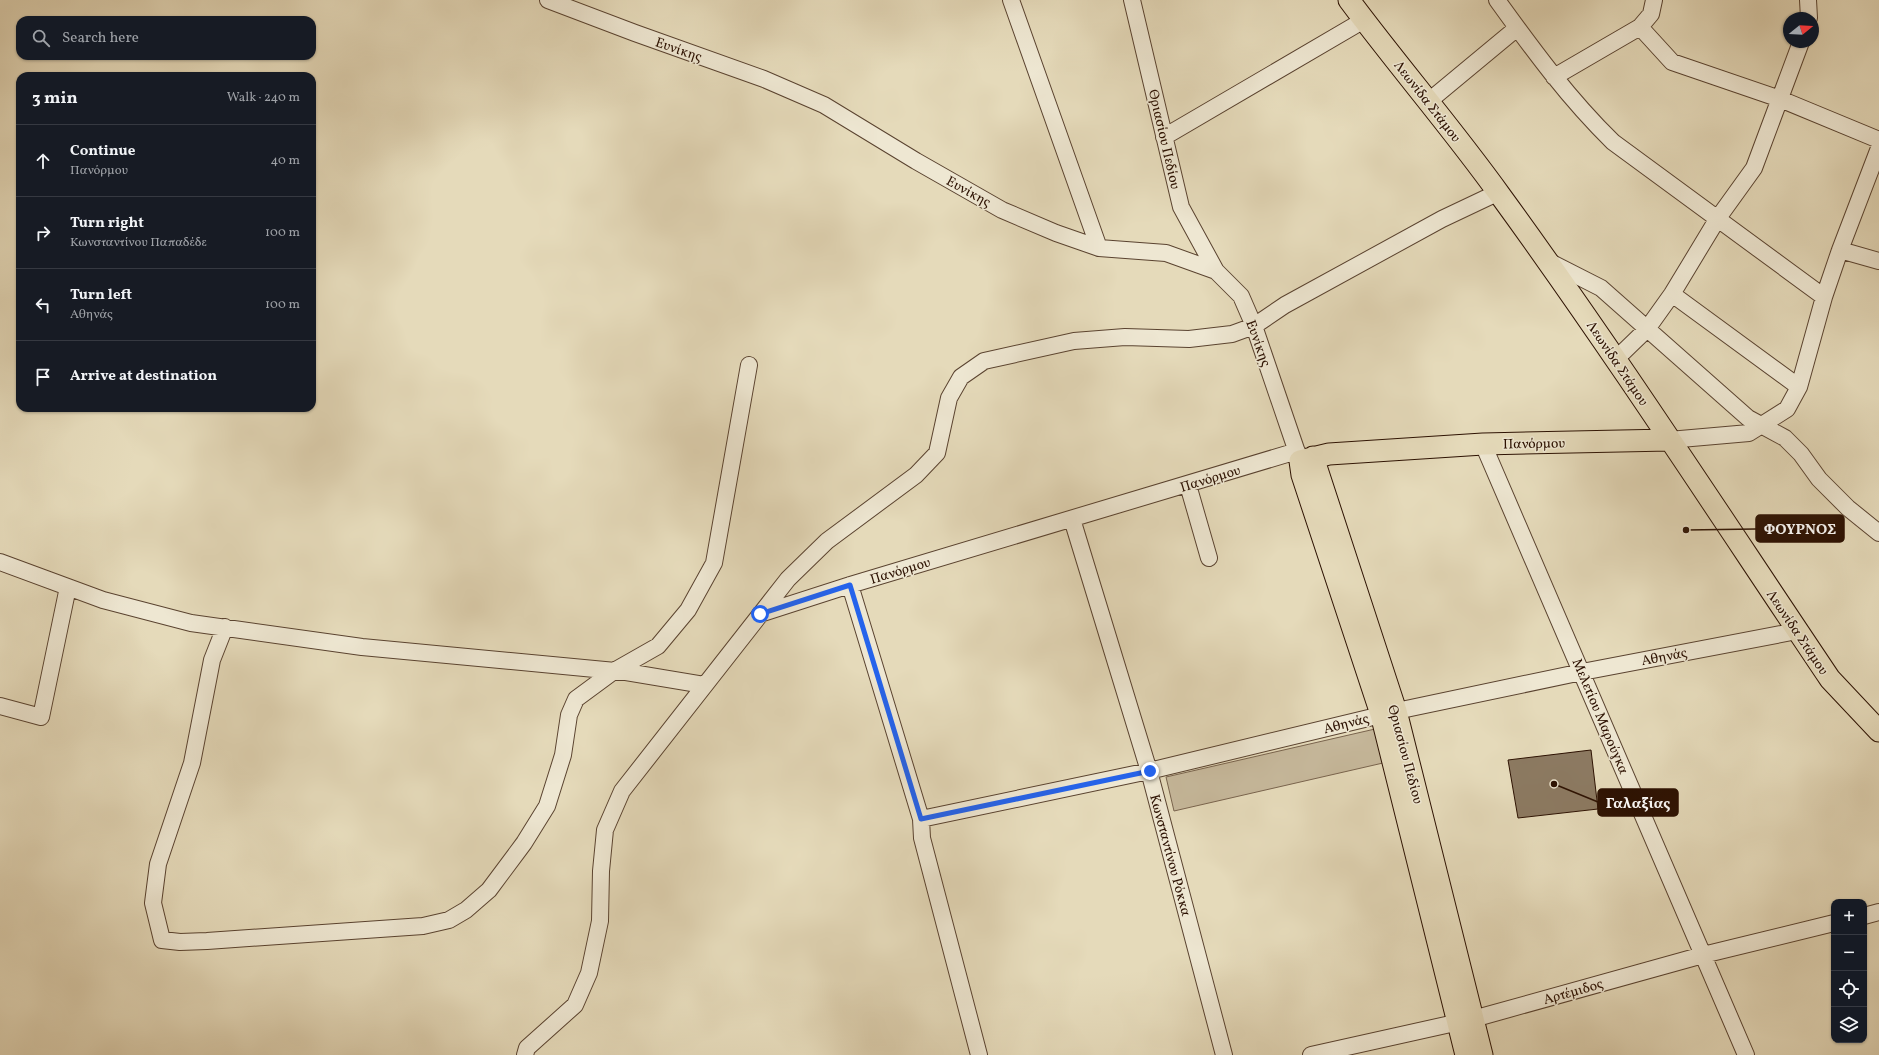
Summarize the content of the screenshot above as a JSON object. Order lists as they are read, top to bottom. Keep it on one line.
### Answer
{"streets":{"main road":["Λεωνίδα Στάμου","Θριασίου Πεδίου","Πανόρμου"],"street":["Ευνίκης","Αθηνάς","Μελετίου Μαρούγκα","Κωνσταντίνου Ρόκκα","Αρτέμιδος"]},"crossings":[["Ευνίκης","Θριασίου Πεδίου"],["Ευνίκης","Πανόρμου"],["Λεωνίδα Στάμου","Πανόρμου"],["Λεωνίδα Στάμου","Αθηνάς"],["Θριασίου Πεδίου","Πανόρμου"],["Θριασίου Πεδίου","Αθηνάς"],["Θριασίου Πεδίου","Αρτέμιδος"],["Πανόρμου","Μελετίου Μαρούγκα"],["Πανόρμου","Κωνσταντίνου Ρόκκα"],["Αθηνάς","Μελετίου Μαρούγκα"],["Αθηνάς","Κωνσταντίνου Ρόκκα"],["Μελετίου Μαρούγκα","Αρτέμιδος"]],"places":["ΦΟΥΡΝΟΣ","Γαλαξίας"],"north":"right","page":{"search":"Search here","heading":["3 min","Walk · 240 m"],"list":[["Continue","Πανόρμου","40 m"],["Turn right","Κωνσταντίνου Παπαδέδε","100 m"],["Turn left","Αθηνάς","100 m"],"Arrive at destination"],"map_buttons":["+","−"]}}
